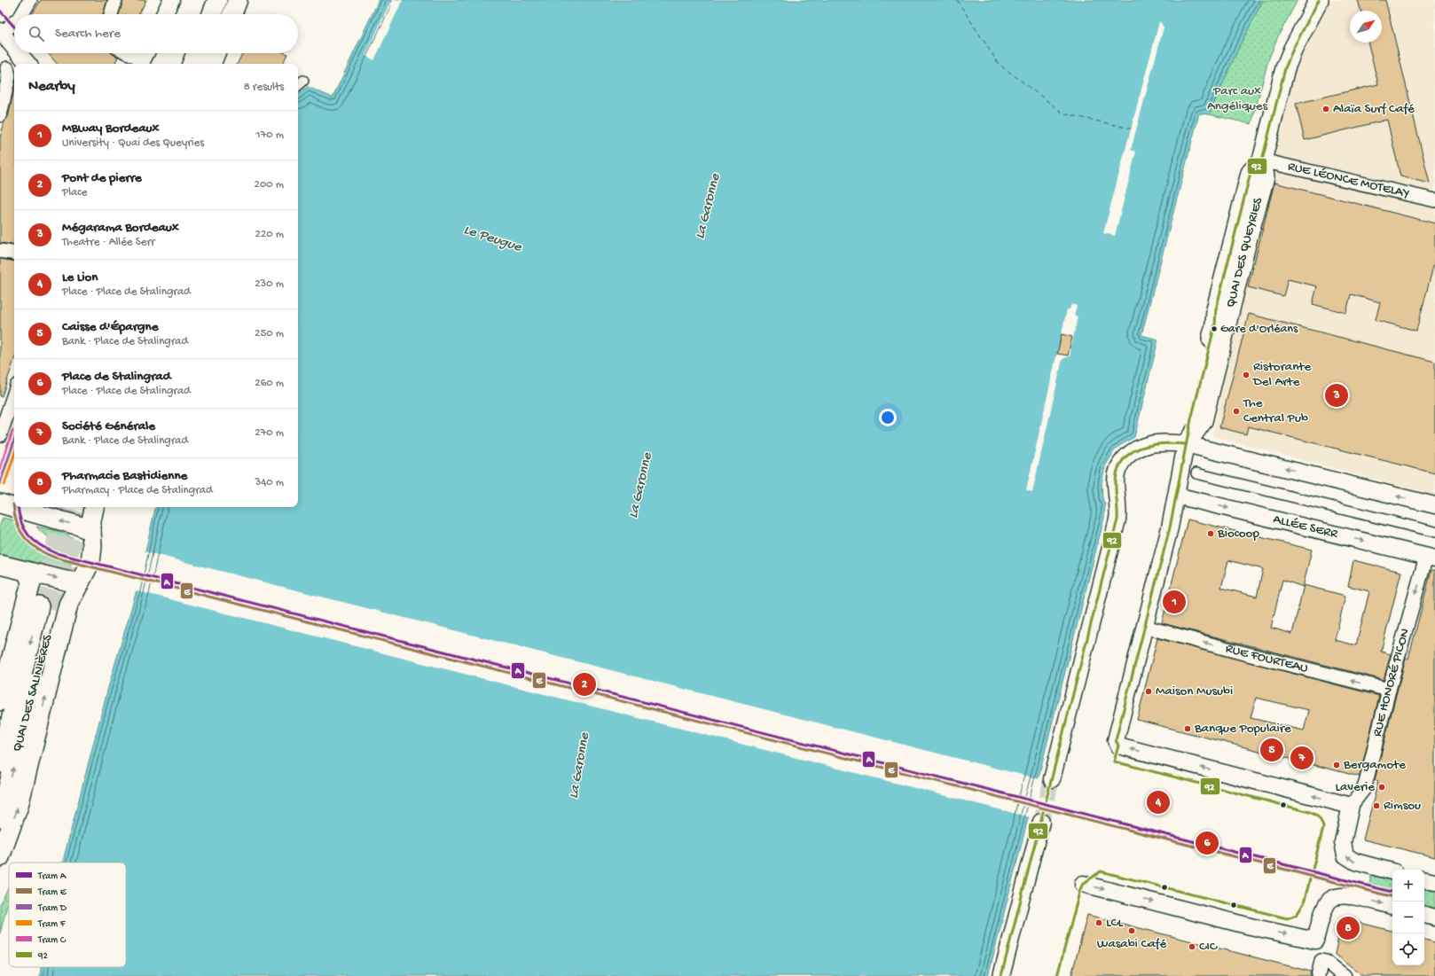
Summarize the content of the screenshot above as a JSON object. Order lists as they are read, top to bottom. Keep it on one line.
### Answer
{"streets":{"main road":["QUAI DES QUEYRIES","QUAI DES SALINIÈRES"],"street":["RUE LÉONCE MOTELAY","ALLÉE SERR","RUE FOURTEAU","RUE HONORÉ PICON"]},"crossings":[["RUE LÉONCE MOTELAY","QUAI DES QUEYRIES"],["QUAI DES QUEYRIES","ALLÉE SERR"],["QUAI DES QUEYRIES","RUE FOURTEAU"],["QUAI DES QUEYRIES","RUE HONORÉ PICON"],["ALLÉE SERR","RUE HONORÉ PICON"],["RUE FOURTEAU","RUE HONORÉ PICON"]],"one_way":["RUE FOURTEAU","RUE HONORÉ PICON"],"water":["La Garonne","Le Peugue"],"parks":["Parc aux Angéliques"],"places":["Alaïa Surf Café","Gare d'Orléans","Ristorante Del Arte","The Central Pub","Biocoop","Maison Musubi","Banque Populaire","Bergamote","Laverie","Rimsou","LCL","Wasabi Café","CIC"],"lines":["transit line 92","tram line A","tram line C","tram line D","tram line F","tram line E"],"legend":["Tram A","Tram E","Tram D","Tram F","Tram C","92"],"north":"top right","page":{"search":"Search here","heading":["Nearby","8 results"],"list":[{"mark":"1","name":"MBway Bordeaux","note":"University · Quai des Queyries","value":"170 m"},{"mark":"2","name":"Pont de pierre","note":"Place","value":"200 m"},{"mark":"3","name":"Mégarama Bordeaux","note":"Theatre · Allée Serr","value":"220 m"},{"mark":"4","name":"Le Lion","note":"Place · Place de Stalingrad","value":"230 m"},{"mark":"5","name":"Caisse d'Épargne","note":"Bank · Place de Stalingrad","value":"250 m"},{"mark":"6","name":"Place de Stalingrad","note":"Place · Place de Stalingrad","value":"260 m"},{"mark":"7","name":"Société Générale","note":"Bank · Place de Stalingrad","value":"270 m"},{"mark":"8","name":"Pharmacie Bastidienne","note":"Pharmacy · Place de Stalingrad","value":"340 m"}],"pins":["3","1","2","5","7","4","6","8"],"map_buttons":["+","−"]}}
